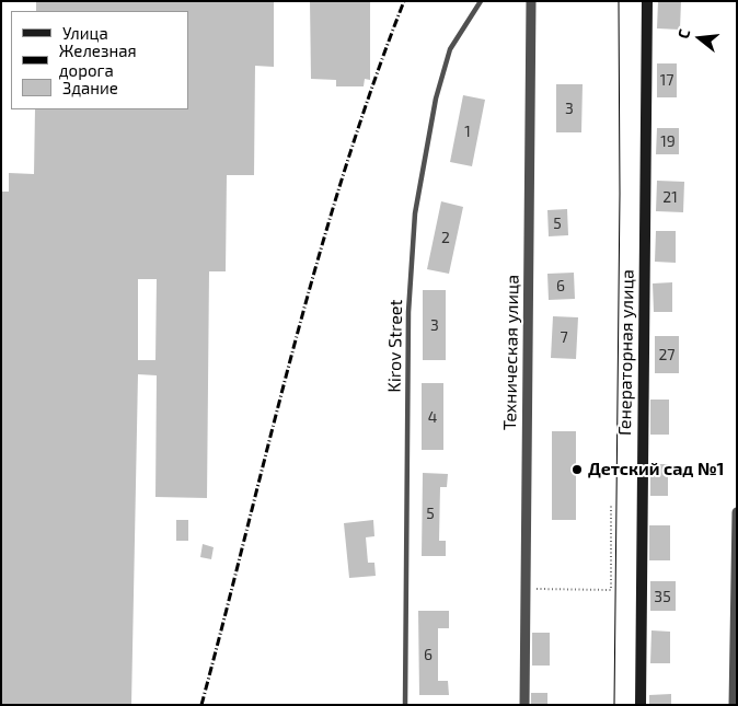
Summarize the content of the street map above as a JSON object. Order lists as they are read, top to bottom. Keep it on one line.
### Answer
{"streets":{"main road":["Генераторная улица"],"street":["Техническая улица"],"lane":["Kirov Street"]},"places":["Детский сад №1"],"house_numbers":["17","3","1","19","21","5","2","6","3","7","27","4","5","35","6"],"legend":["Улица","Железная дорога","Здание"],"north":"left"}
